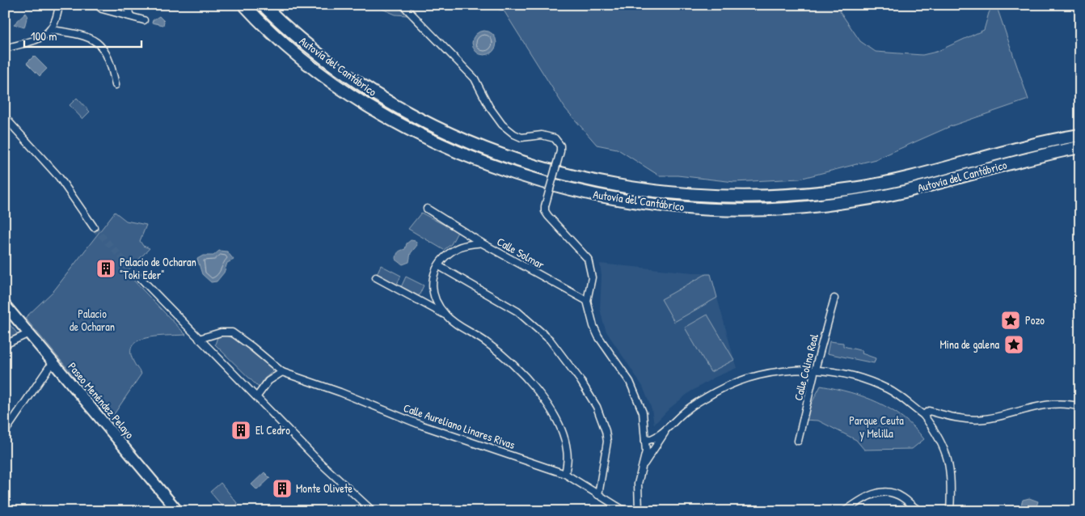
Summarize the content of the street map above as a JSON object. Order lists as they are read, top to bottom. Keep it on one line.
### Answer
{"streets":{"highway":["Autovía del Cantábrico","Paseo Menéndez Pelayo"],"street":["Calle Solmar","Calle Colina Real","Calle Aureliano Linares Rivas"]},"crossings":[["Calle Solmar","Calle Aureliano Linares Rivas"]],"parks":["Palacio de Ocharan","Parque Ceuta y Melilla"],"places":{"building":["Palacio de Ocharan \"Toki Eder\"","El Cedro","Monte Olivete"],"place":["Pozo","Mina de galena"]},"scale_bar":"100 m"}
